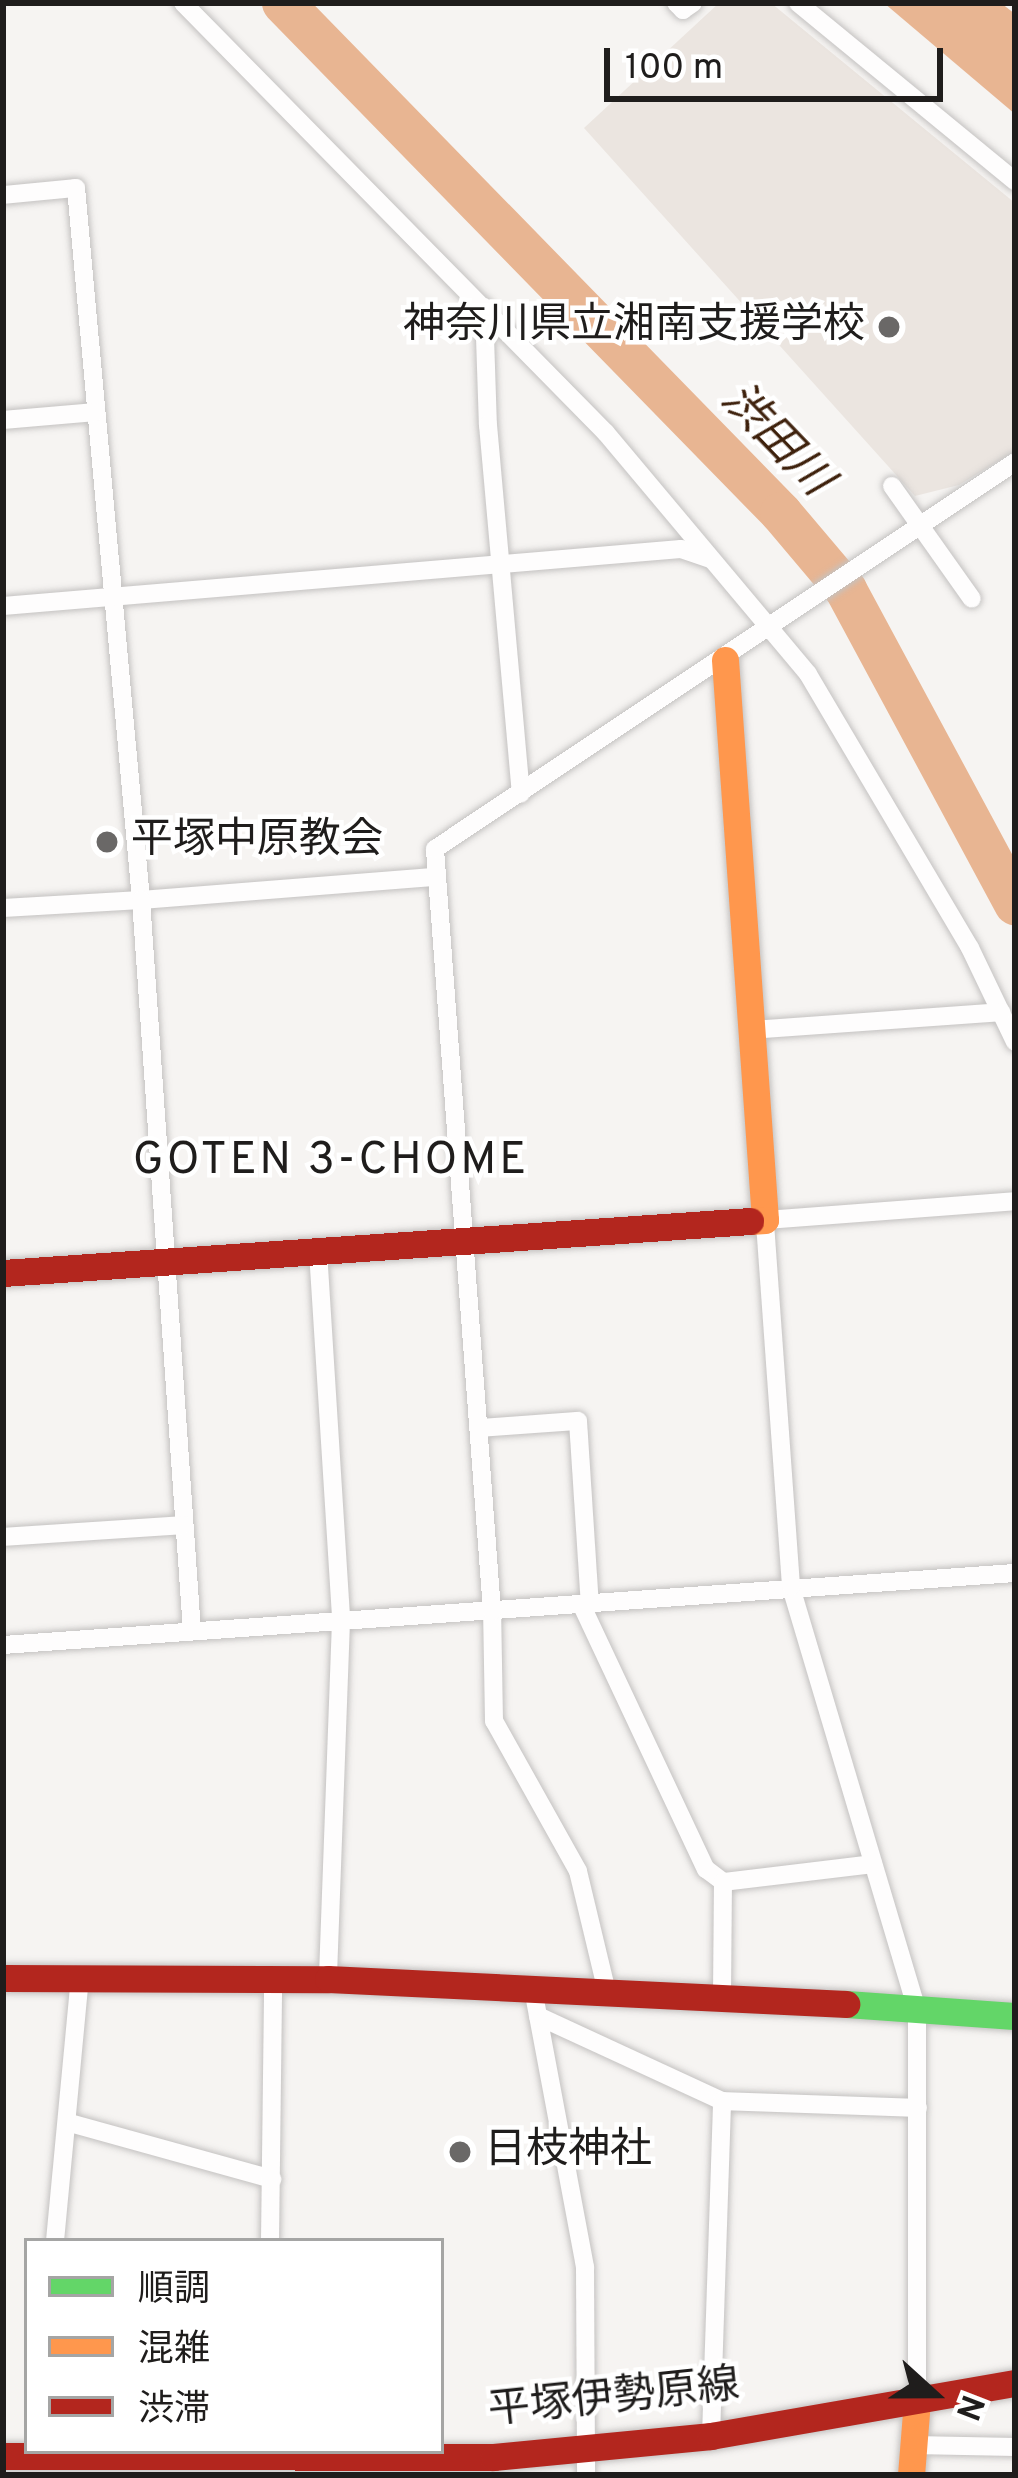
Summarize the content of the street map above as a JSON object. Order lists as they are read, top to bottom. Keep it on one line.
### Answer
{"streets":{"street":["平塚伊勢原線"]},"districts":["GOTEN 3-CHOME"],"water":["渋田川"],"places":["神奈川県立湘南支援学校","平塚中原教会","日枝神社"],"legend":["順調","混雑","渋滞"],"scale_bar":"100 m","north":"right"}
